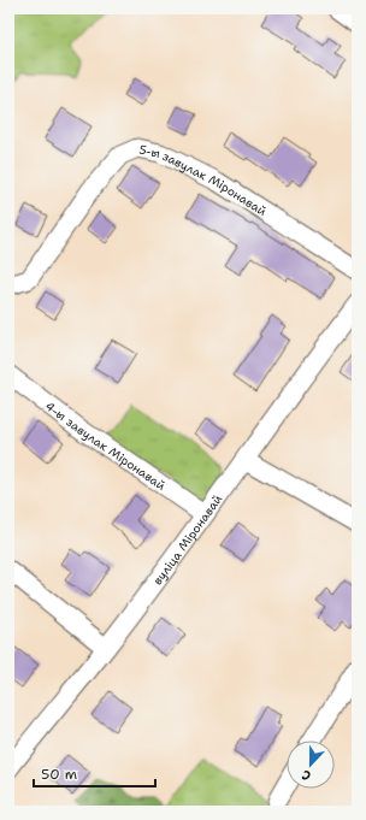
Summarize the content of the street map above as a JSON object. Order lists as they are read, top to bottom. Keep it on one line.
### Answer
{"streets":{"street":["5-ы завулак Міронавай","4-ы завулак Міронавай","вуліца Міронавай"]},"crossings":[["4-ы завулак Міронавай","вуліца Міронавай"]],"scale_bar":"50 m","north":"bottom"}
